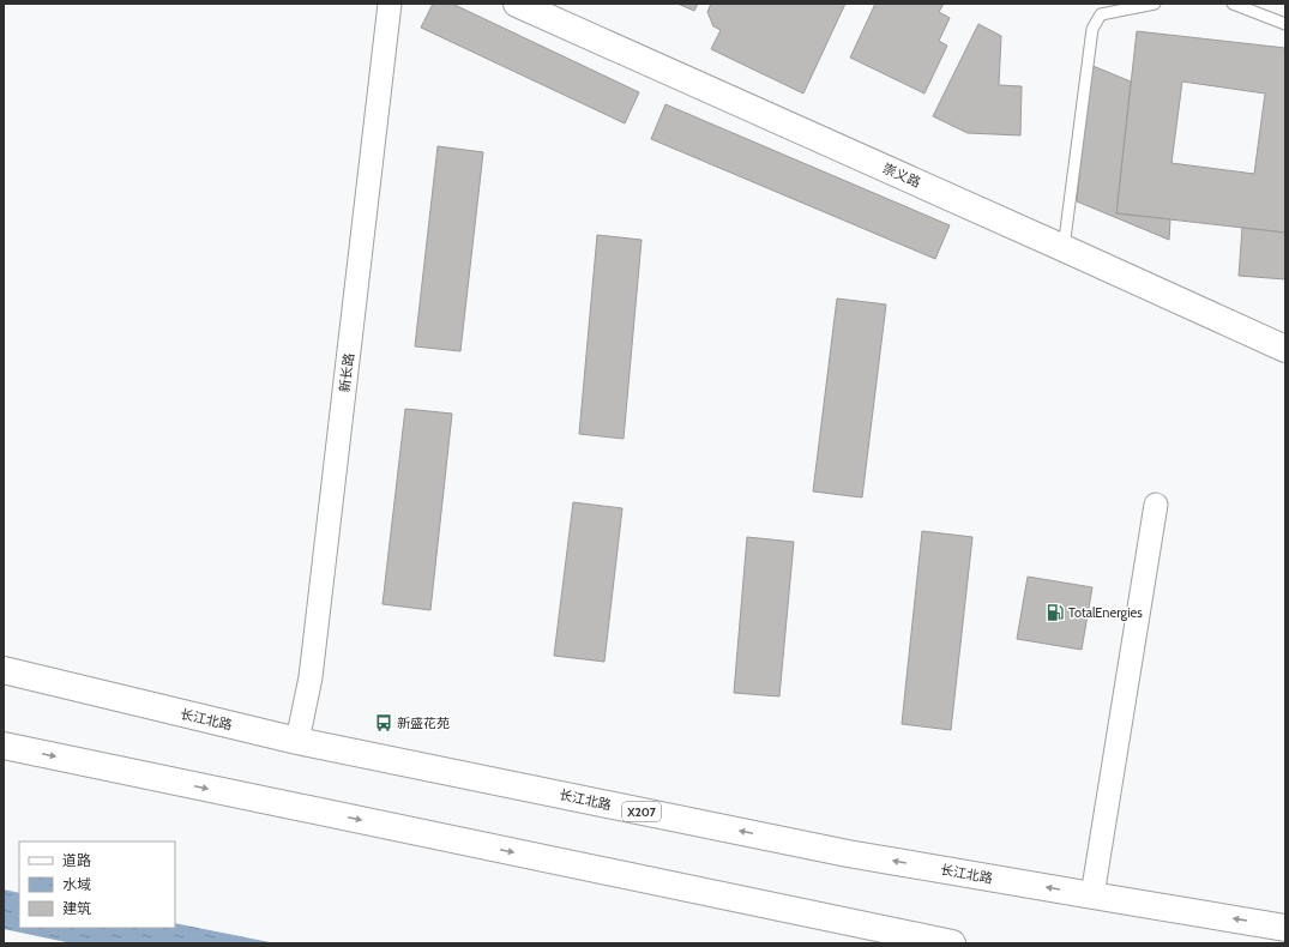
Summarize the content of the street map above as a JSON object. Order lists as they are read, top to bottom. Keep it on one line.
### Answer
{"streets":{"main road":["崇义路","长江北路","X207"],"street":["新长路"]},"crossings":[["新长路","长江北路"]],"places":{"fuel station":["TotalEnergies"],"bus stop":["新盛花苑"]},"legend":["道路","水域","建筑"]}
